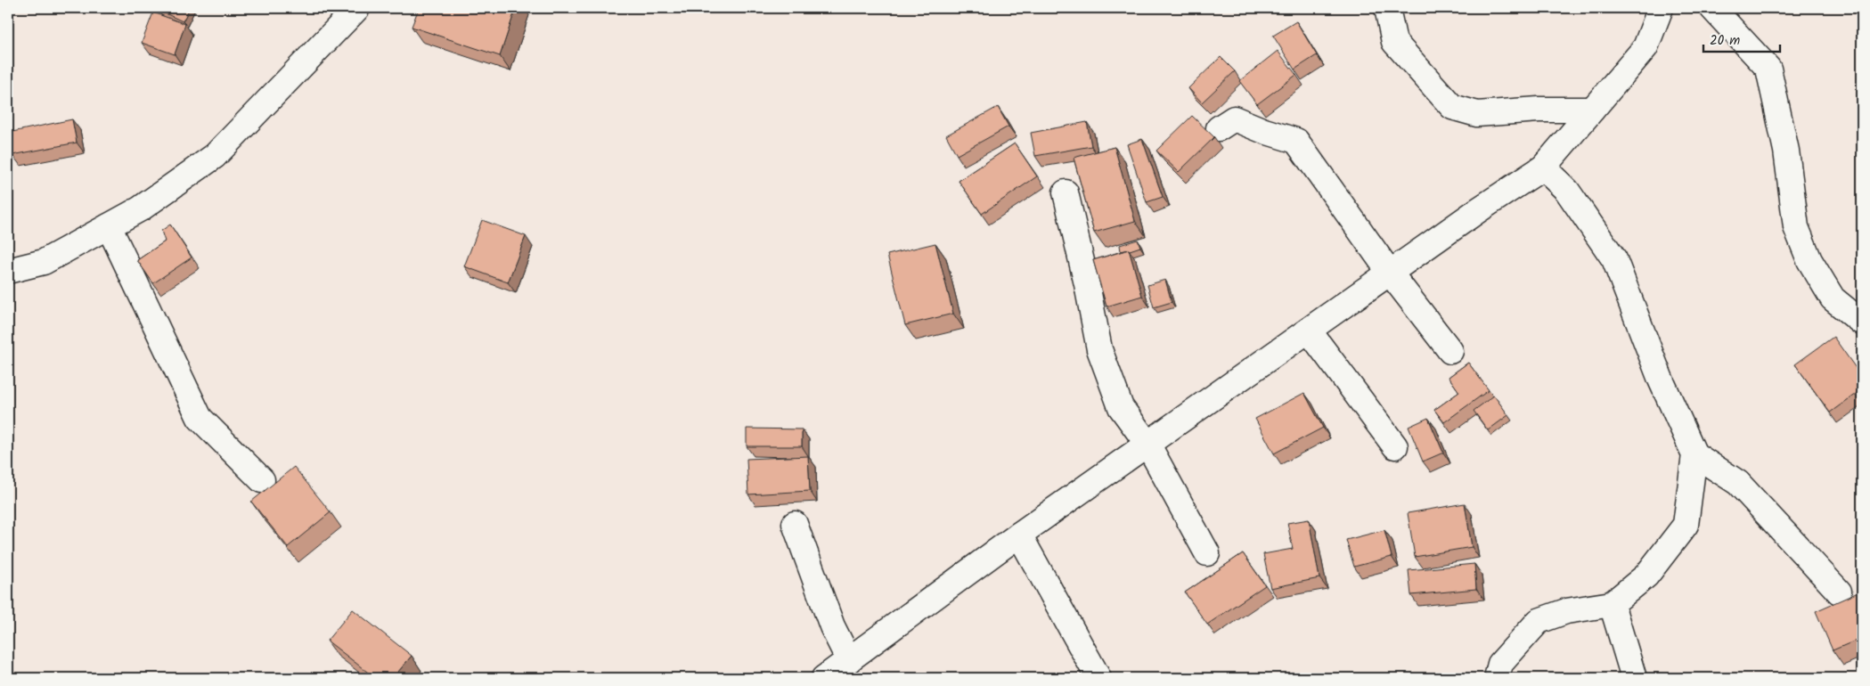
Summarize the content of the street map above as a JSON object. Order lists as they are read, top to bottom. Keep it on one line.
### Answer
{"scale_bar":"20 m"}
